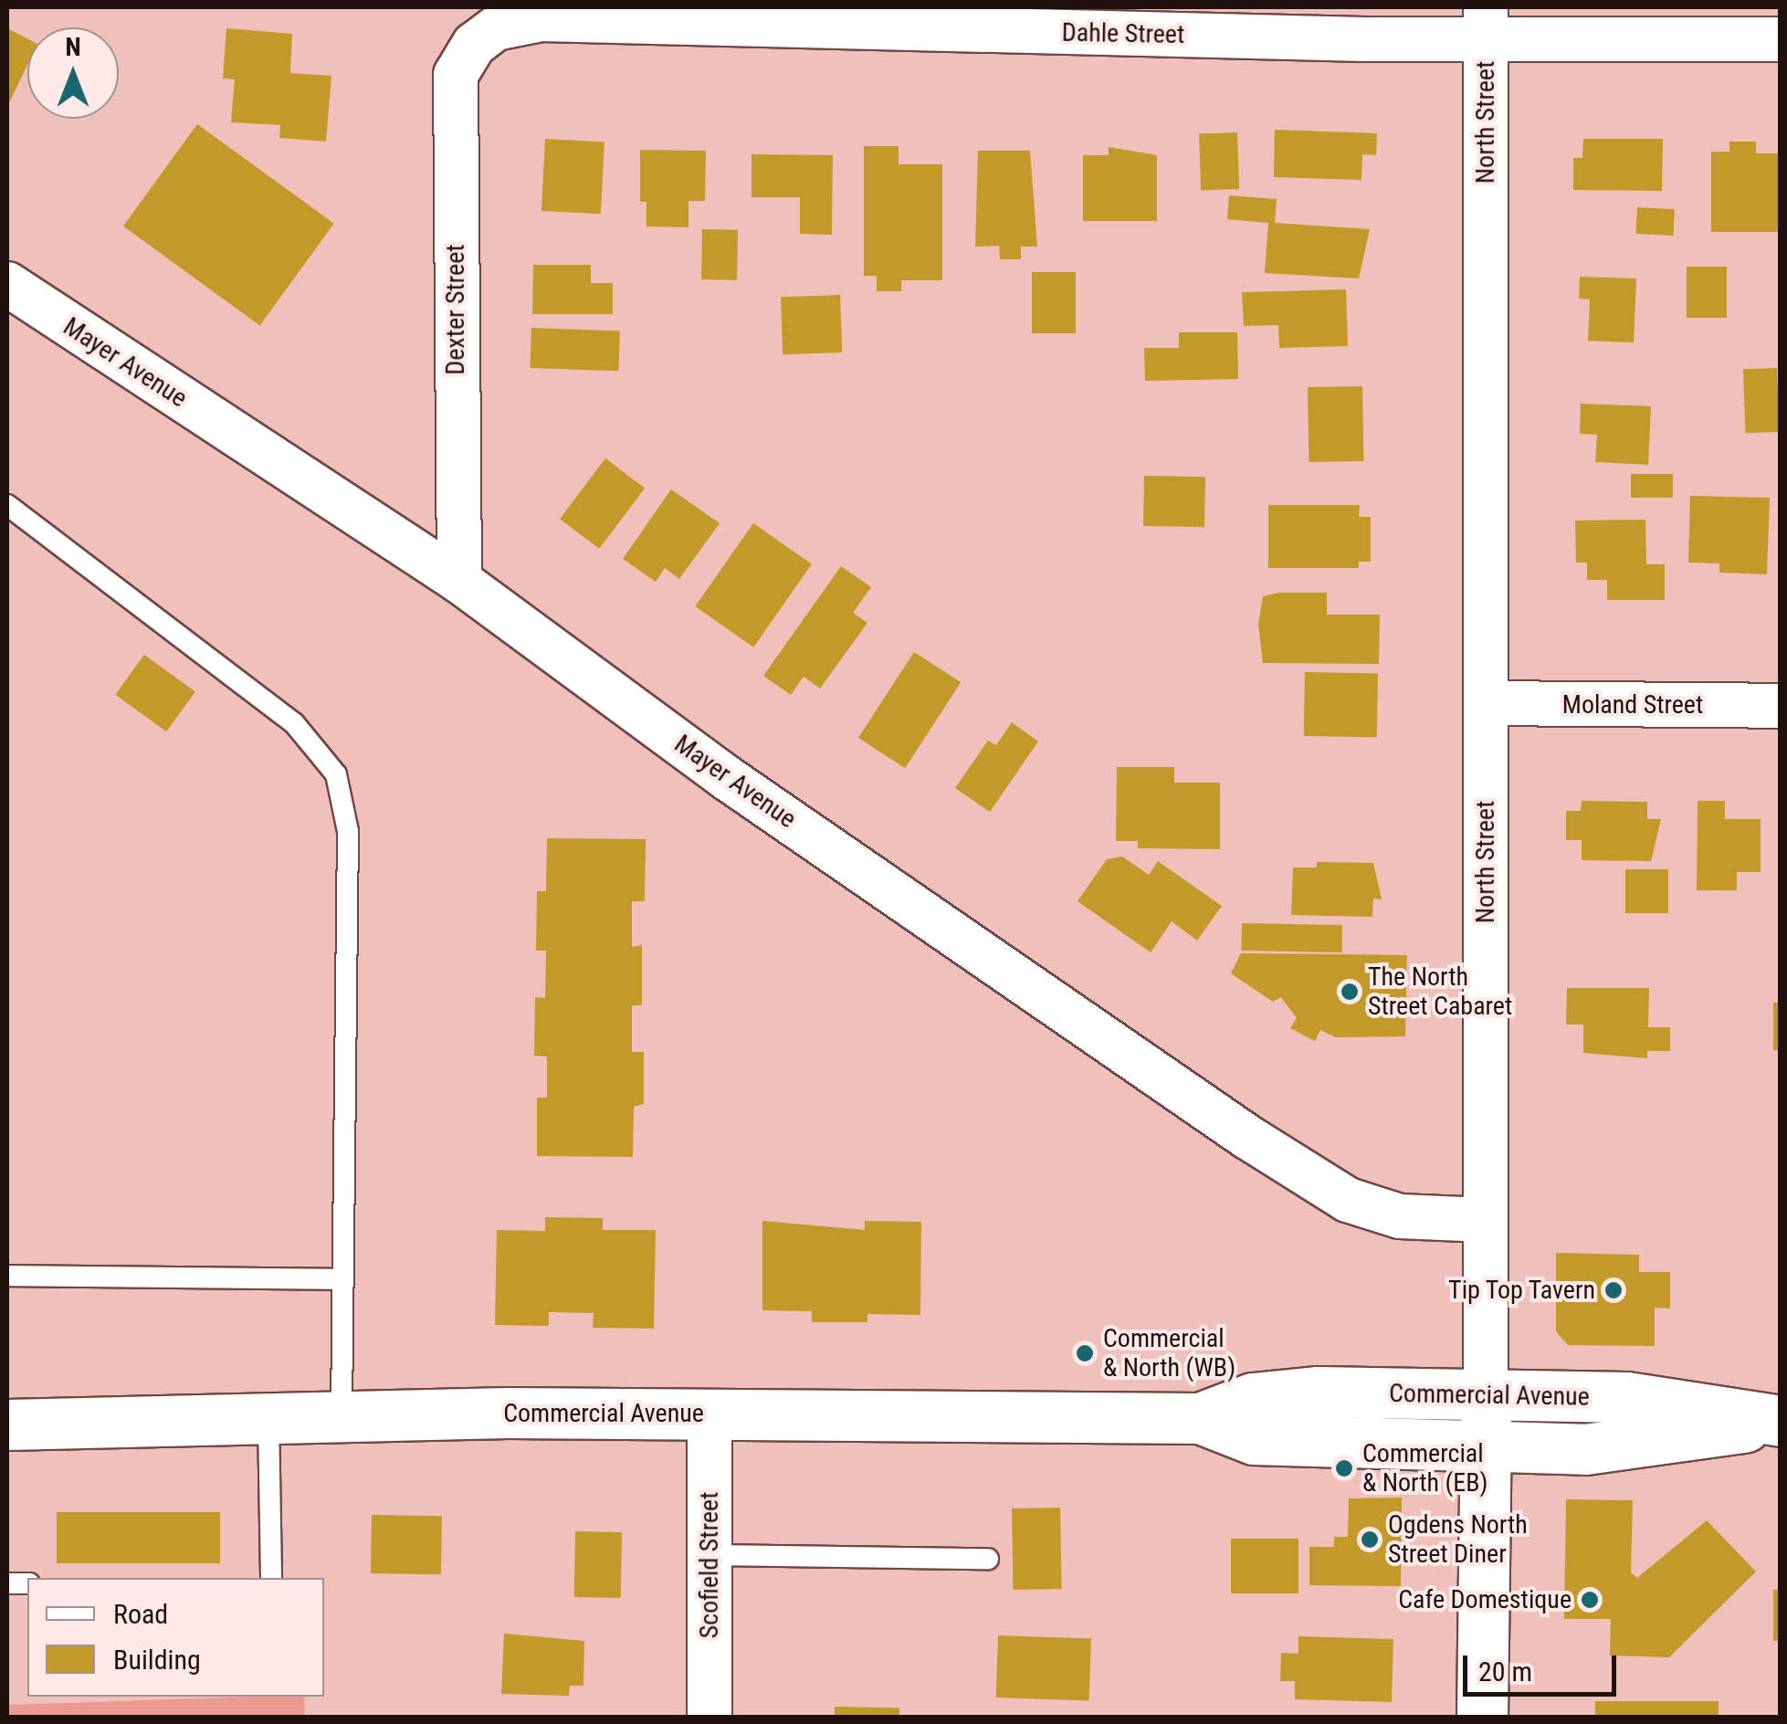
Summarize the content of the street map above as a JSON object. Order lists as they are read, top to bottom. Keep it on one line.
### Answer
{"streets":{"street":["Dahle Street","North Street","Dexter Street","Mayer Avenue","Moland Street","Commercial Avenue","Scofield Street"]},"crossings":[["Dahle Street","North Street"],["Dahle Street","Dexter Street"],["North Street","Mayer Avenue"],["North Street","Moland Street"],["North Street","Commercial Avenue"],["Dexter Street","Mayer Avenue"],["Commercial Avenue","Scofield Street"]],"places":["The North Street Cabaret","Tip Top Tavern","Commercial & North (WB)","Commercial & North (EB)","Ogdens North Street Diner","Cafe Domestique"],"legend":["Road","Building"],"scale_bar":"20 m","north":"top"}
